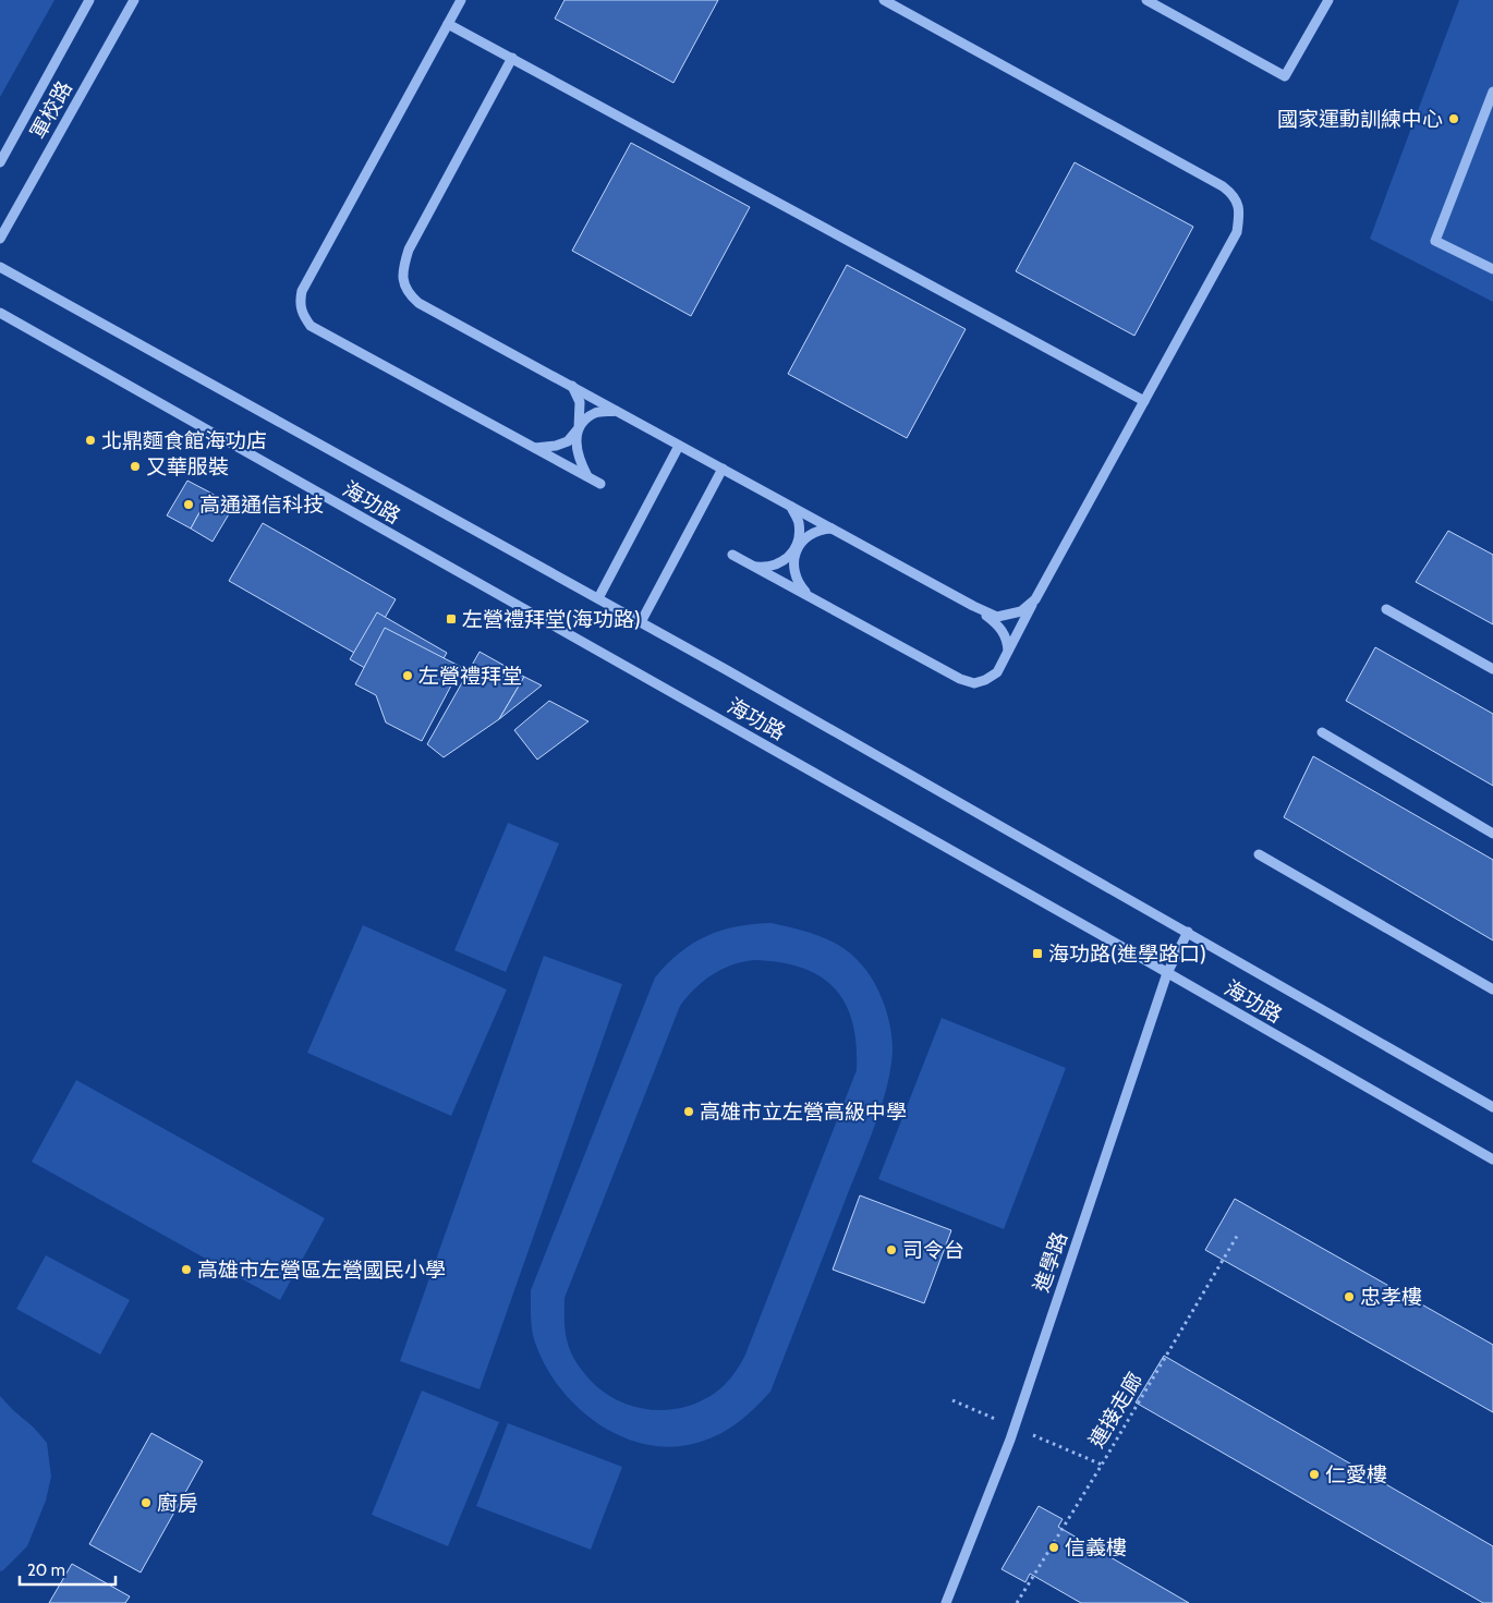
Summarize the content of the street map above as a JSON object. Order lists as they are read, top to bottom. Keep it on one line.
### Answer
{"streets":{"street":["軍校路","海功路","進學路"],"path":["連接走廊"]},"crossings":[["海功路","進學路"]],"places":{"other":["國家運動訓練中心","北鼎麵食館海功店","又華服裝","高通通信科技","左營禮拜堂","高雄市立左營高級中學","司令台","高雄市左營區左營國民小學","忠孝樓","仁愛樓","廚房","信義樓"],"transit":["左營禮拜堂(海功路)","海功路(進學路口)"]},"scale_bar":"20 m"}
